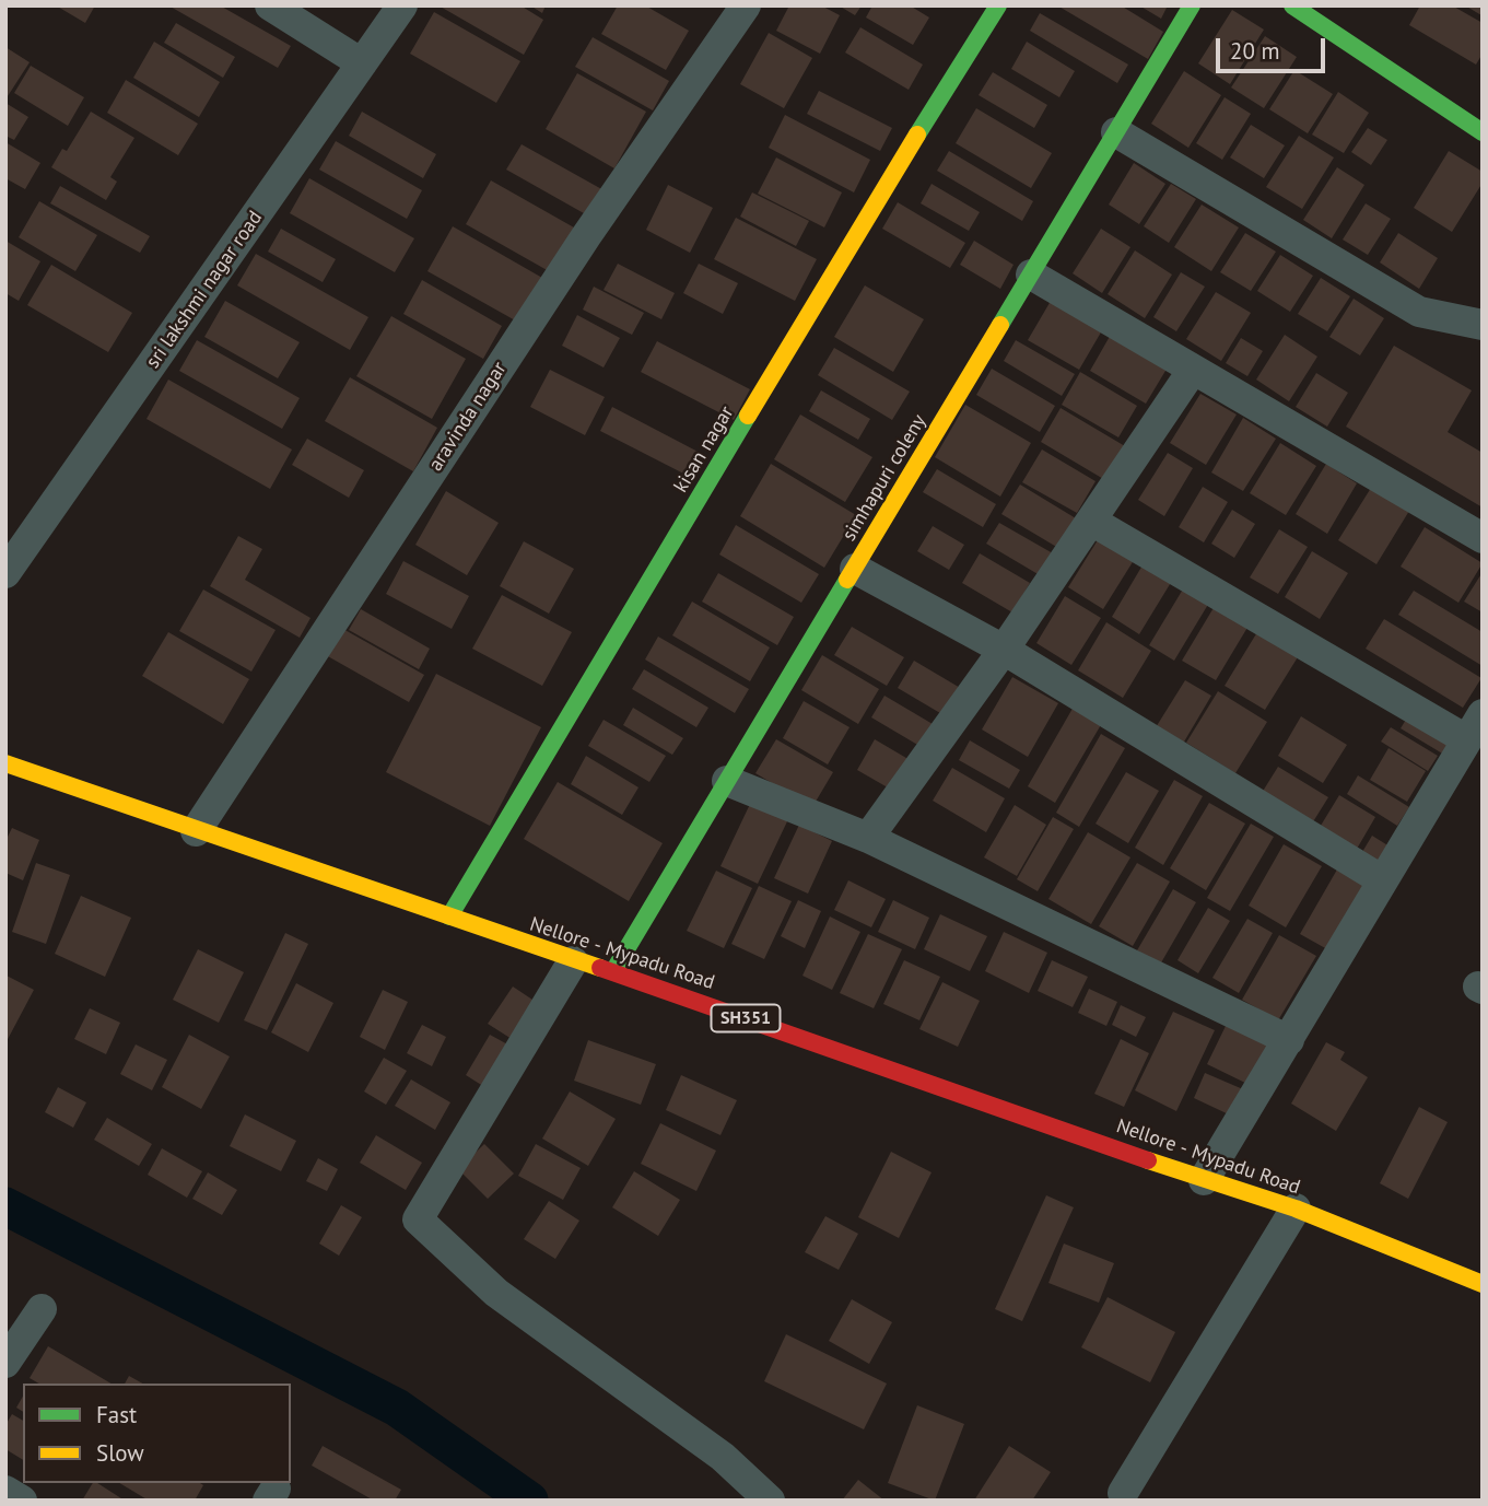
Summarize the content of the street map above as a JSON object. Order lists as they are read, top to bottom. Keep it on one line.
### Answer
{"streets":{"street":["sri lakshmi nagar road","aravinda nagar","kisan nagar","simhapuri coleny","Nellore - Mypadu Road","SH351"]},"crossings":[["aravinda nagar","Nellore - Mypadu Road"],["kisan nagar","Nellore - Mypadu Road"],["simhapuri coleny","Nellore - Mypadu Road"]],"legend":["Fast","Slow"],"scale_bar":"20 m"}
